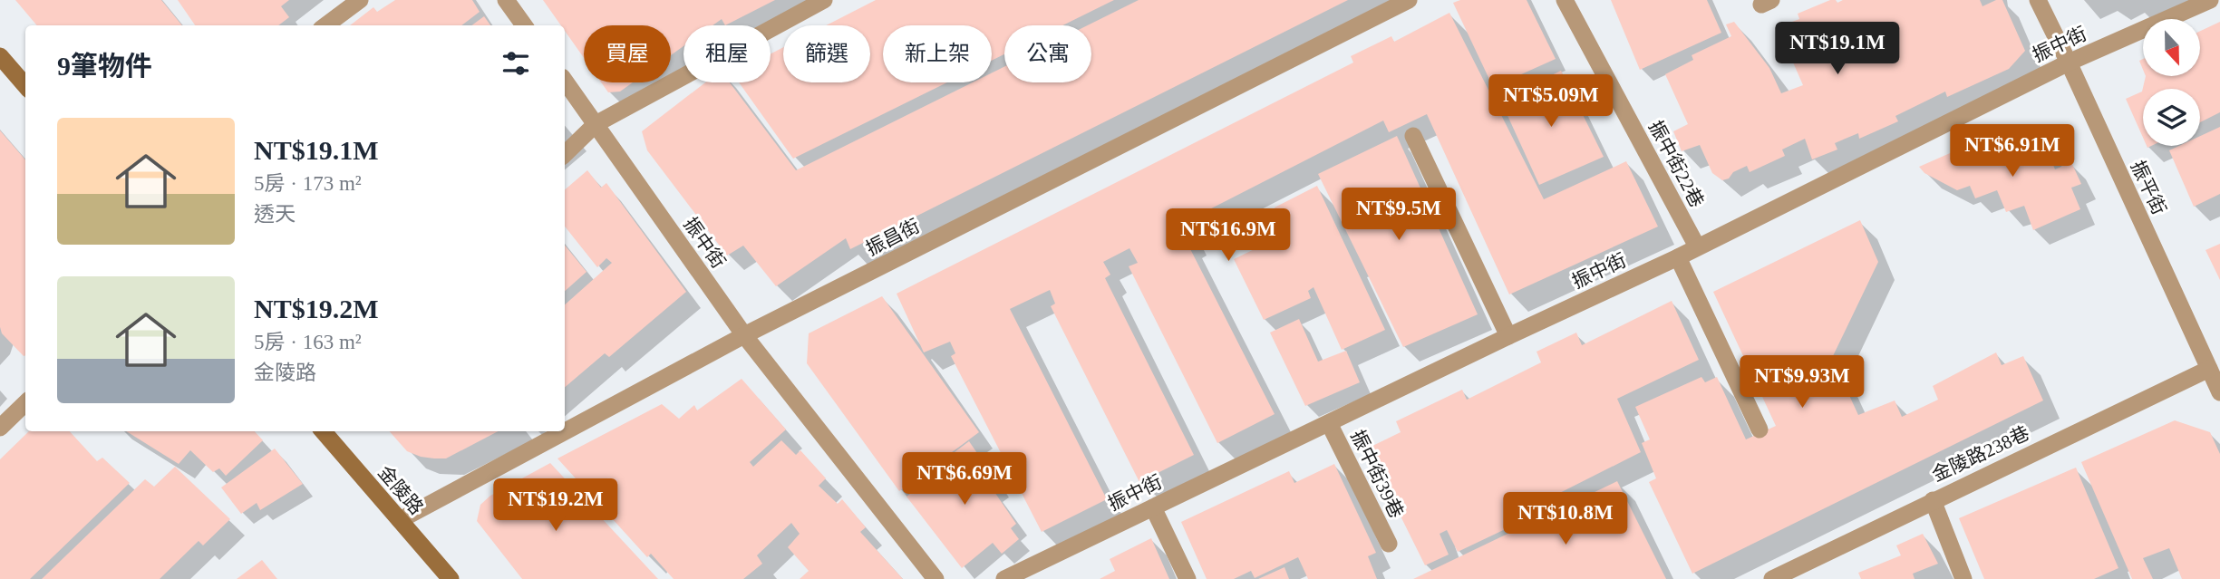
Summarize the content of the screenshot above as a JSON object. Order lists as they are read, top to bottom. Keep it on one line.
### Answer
{"streets":{"main road":["金陵路"],"lane":["振中街","振中街22巷","振平街","振昌街","金陵路238巷","振中街39巷"]},"crossings":[["振中街","振中街22巷"],["振中街","振平街"],["振中街","振昌街"],["振中街","振中街39巷"],["振平街","金陵路238巷"],["振昌街","金陵路"]],"north":"bottom","page":{"price":["NT$19.1M","NT$5.09M","NT$6.91M","NT$9.5M","NT$16.9M","NT$9.93M","NT$6.69M","NT$19.2M","NT$10.8M"],"chip":["買屋","租屋","篩選","新上架","公寓"],"heading":"9筆物件","list":[{"name":"NT$19.1M","note":"5房 · 173 m² · 透天"},{"name":"NT$19.2M","note":"5房 · 163 m² · 金陵路"}]}}
